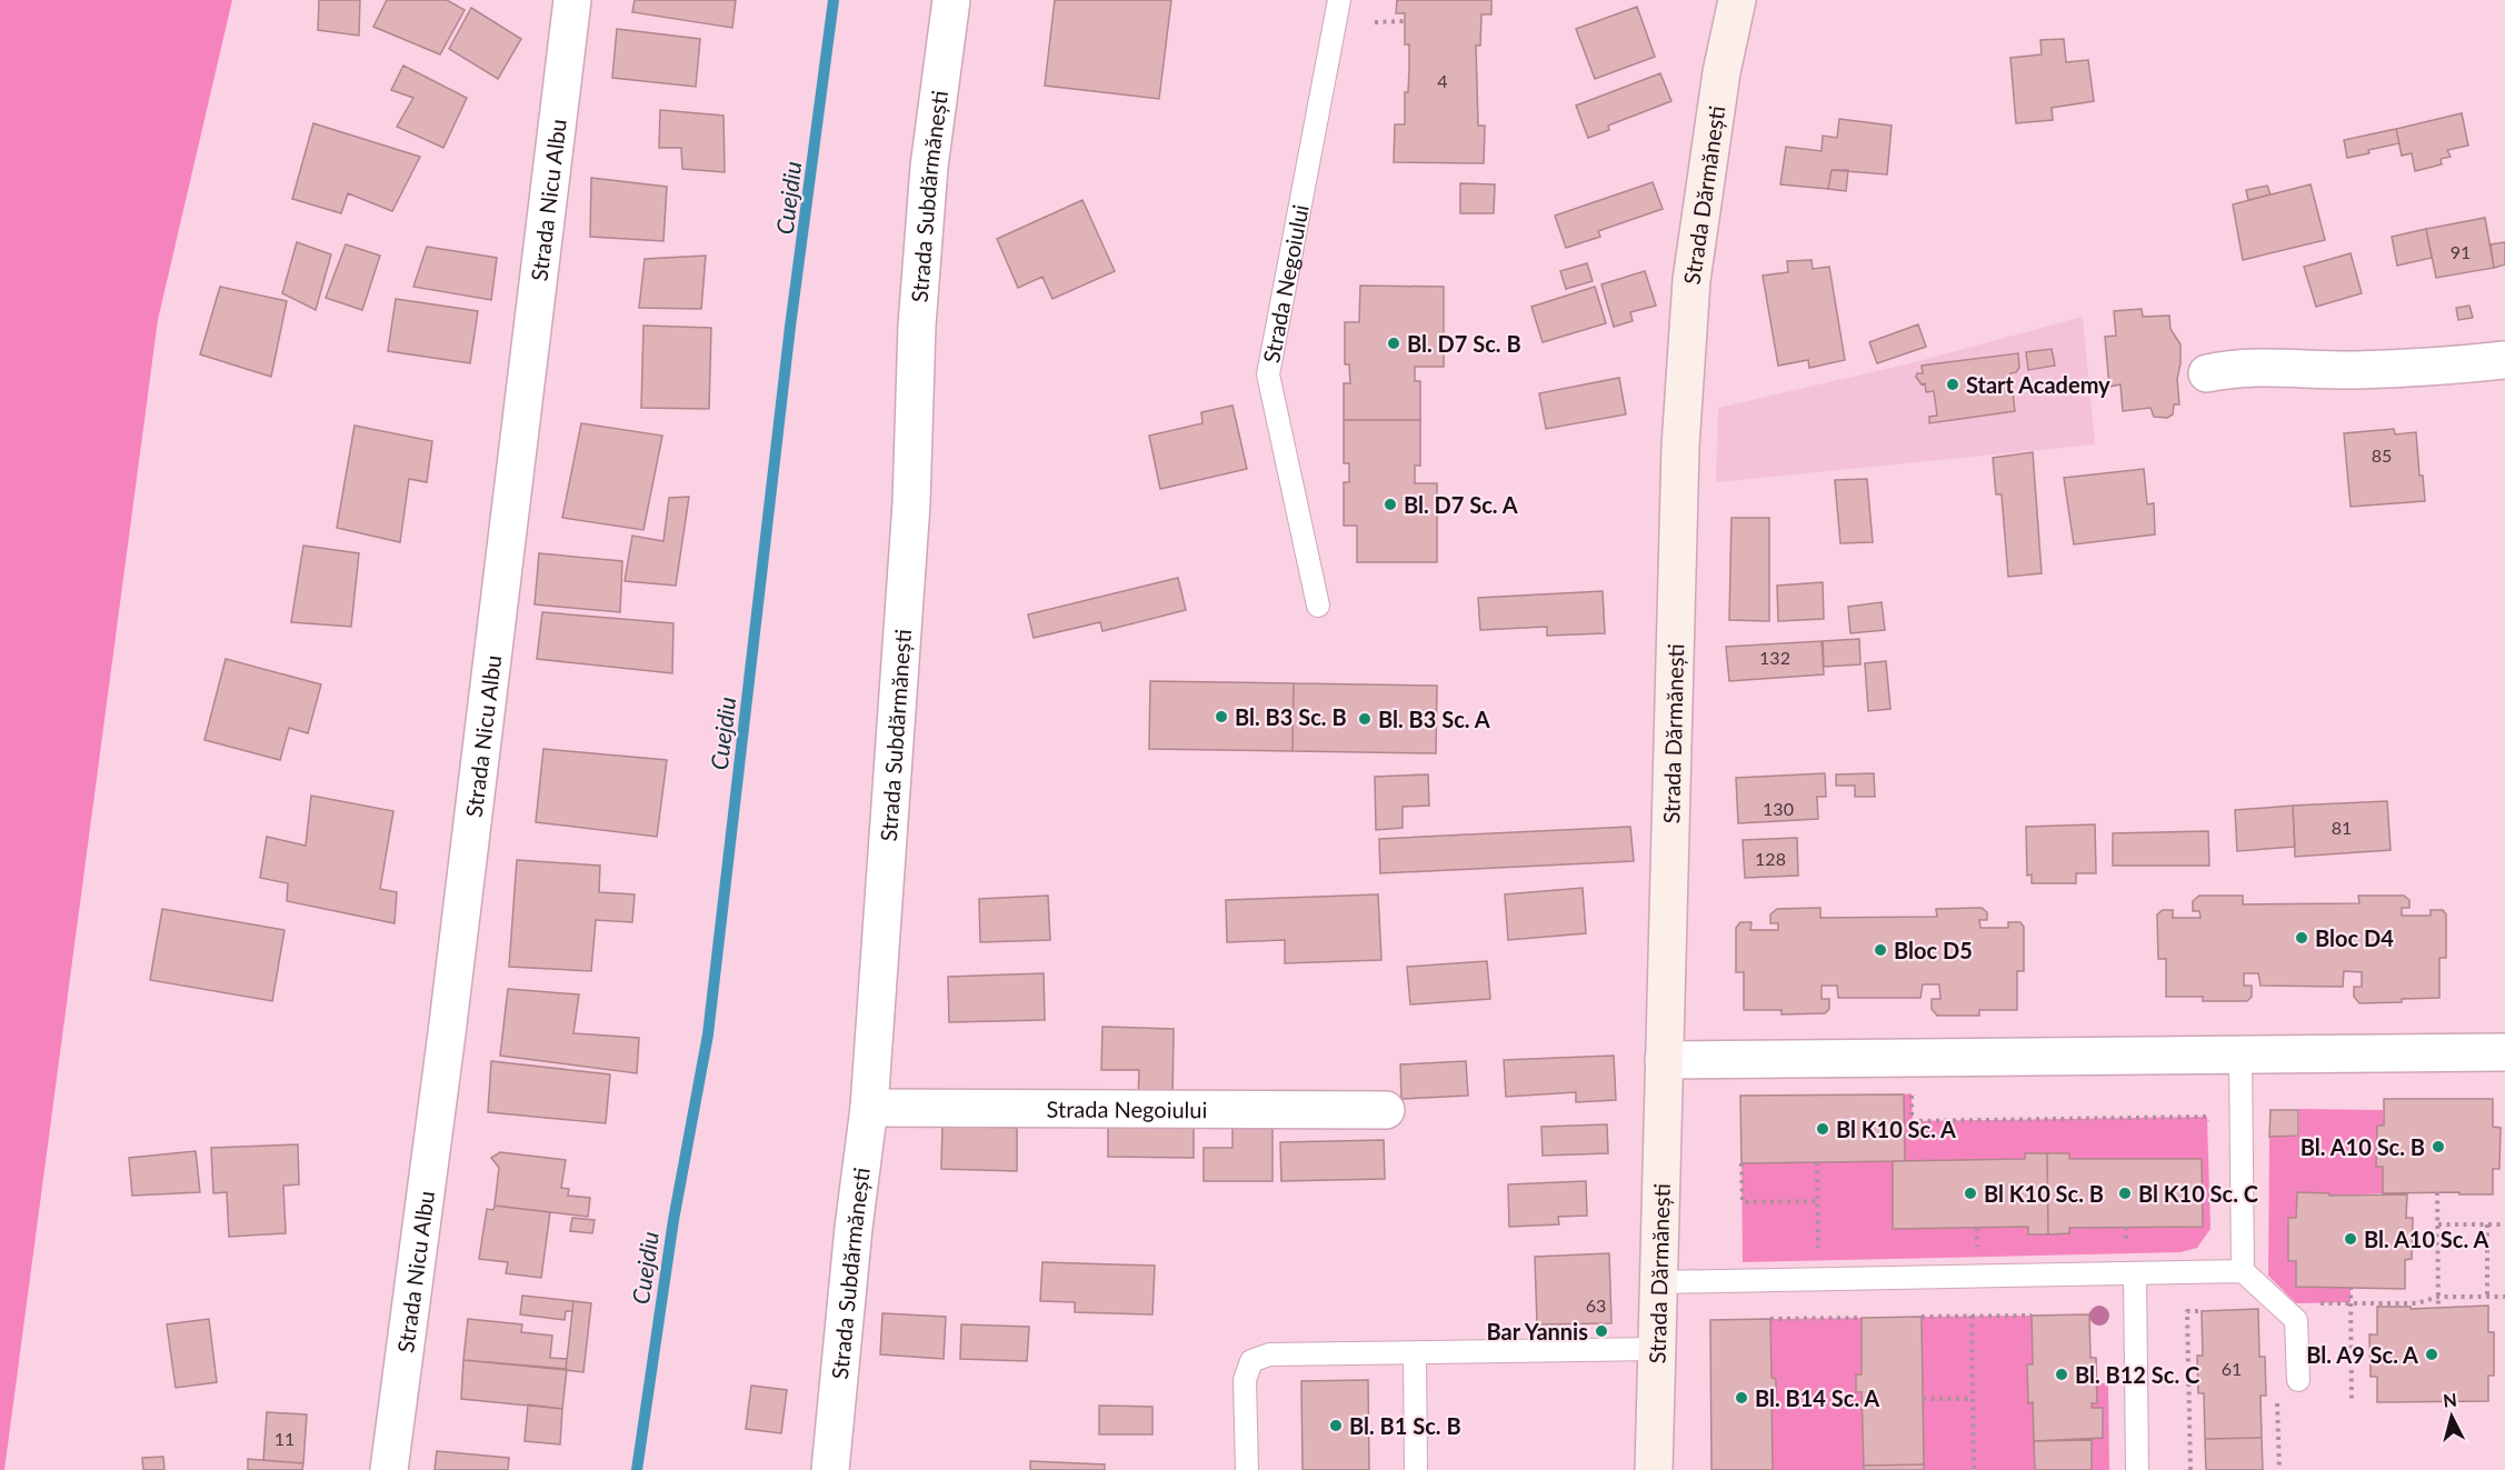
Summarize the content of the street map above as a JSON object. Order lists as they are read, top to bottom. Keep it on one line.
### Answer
{"streets":{"street":["Strada Dărmănești","Strada Subdărmănești","Strada Nicu Albu","Strada Negoiului"]},"crossings":[["Strada Subdărmănești","Strada Negoiului"]],"water":["Cuejdiu"],"places":["Bl. D7 Sc. B","Start Academy","Bl. D7 Sc. A","Bl. B3 Sc. B","Bl. B3 Sc. A","Bloc D4","Bloc D5","Bl K10 Sc. A","Bl. A10 Sc. B","Bl K10 Sc. B","Bl K10 Sc. C","Bl. A10 Sc. A","Bar Yannis","Bl. A9 Sc. A","Bl. B12 Sc. C","Bl. B14 Sc. A","Bl. B1 Sc. B"],"house_numbers":["4","91","85","132","130","81","128","63","61","11"],"north":"top"}
